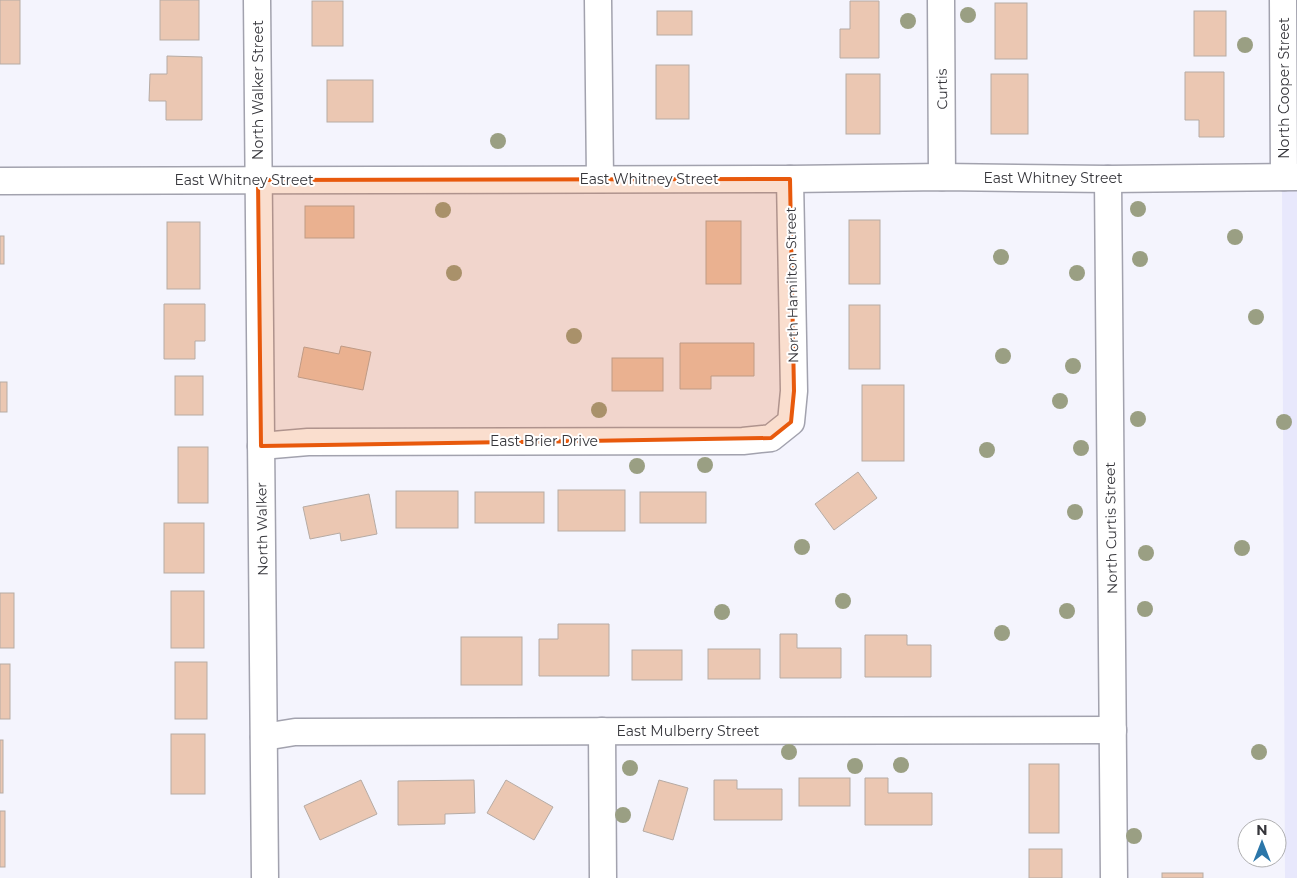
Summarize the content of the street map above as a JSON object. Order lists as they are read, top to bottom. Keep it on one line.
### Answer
{"streets":{"street":["North Cooper Street","Curtis","North Walker Street","East Whitney Street","North Hamilton Street","East Brier Drive","North Curtis Street","North Walker","East Mulberry Street"]},"crossings":[["North Cooper Street","East Whitney Street"],["Curtis","East Whitney Street"],["North Walker Street","East Whitney Street"],["North Walker Street","North Walker"],["East Whitney Street","North Hamilton Street"],["East Whitney Street","North Curtis Street"],["East Whitney Street","North Walker"],["North Hamilton Street","East Brier Drive"],["East Brier Drive","North Walker"],["North Curtis Street","East Mulberry Street"],["North Walker","East Mulberry Street"]],"north":"top"}
